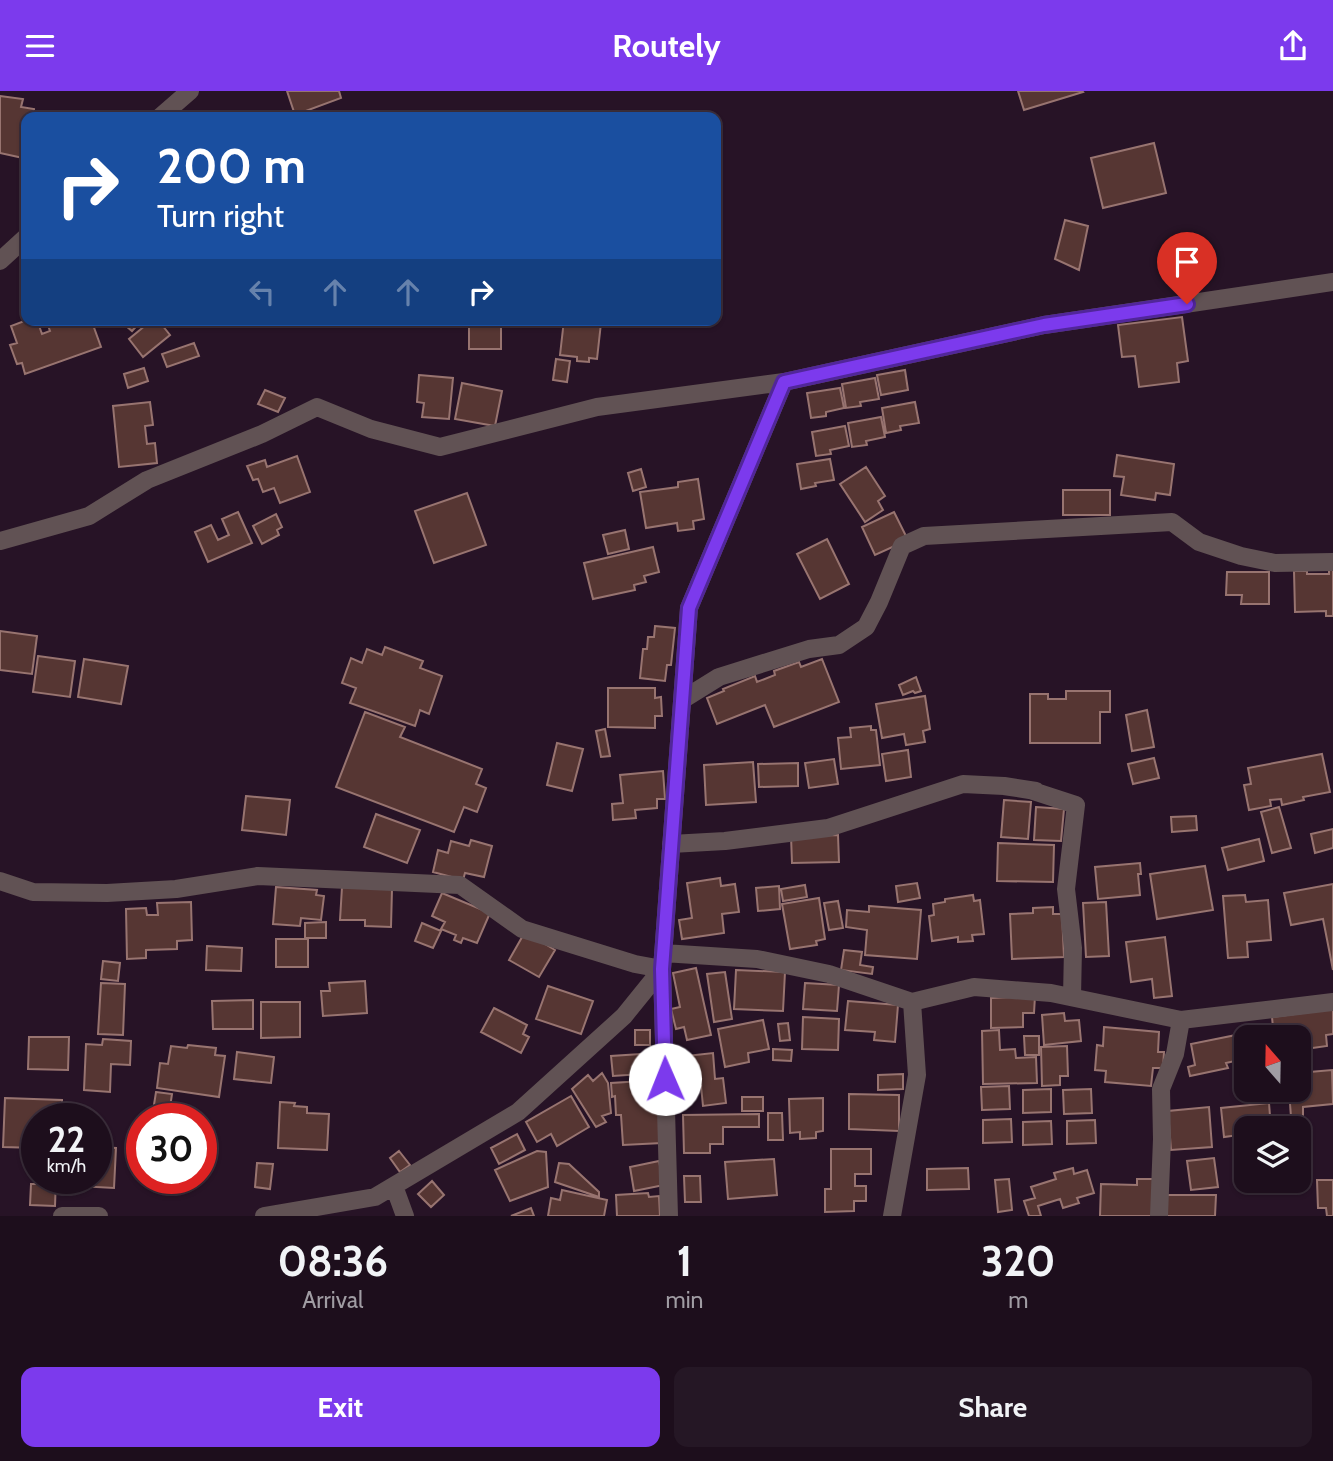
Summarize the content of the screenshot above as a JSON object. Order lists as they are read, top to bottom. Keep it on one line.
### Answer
{"north":"top","page":{"header":"Routely","turn":["200 m","Turn right"],"speed":"22 km/h","limit":"30","eta":["08:36","Arrival","1","min","320","m"],"buttons":["Exit","Share"]}}
